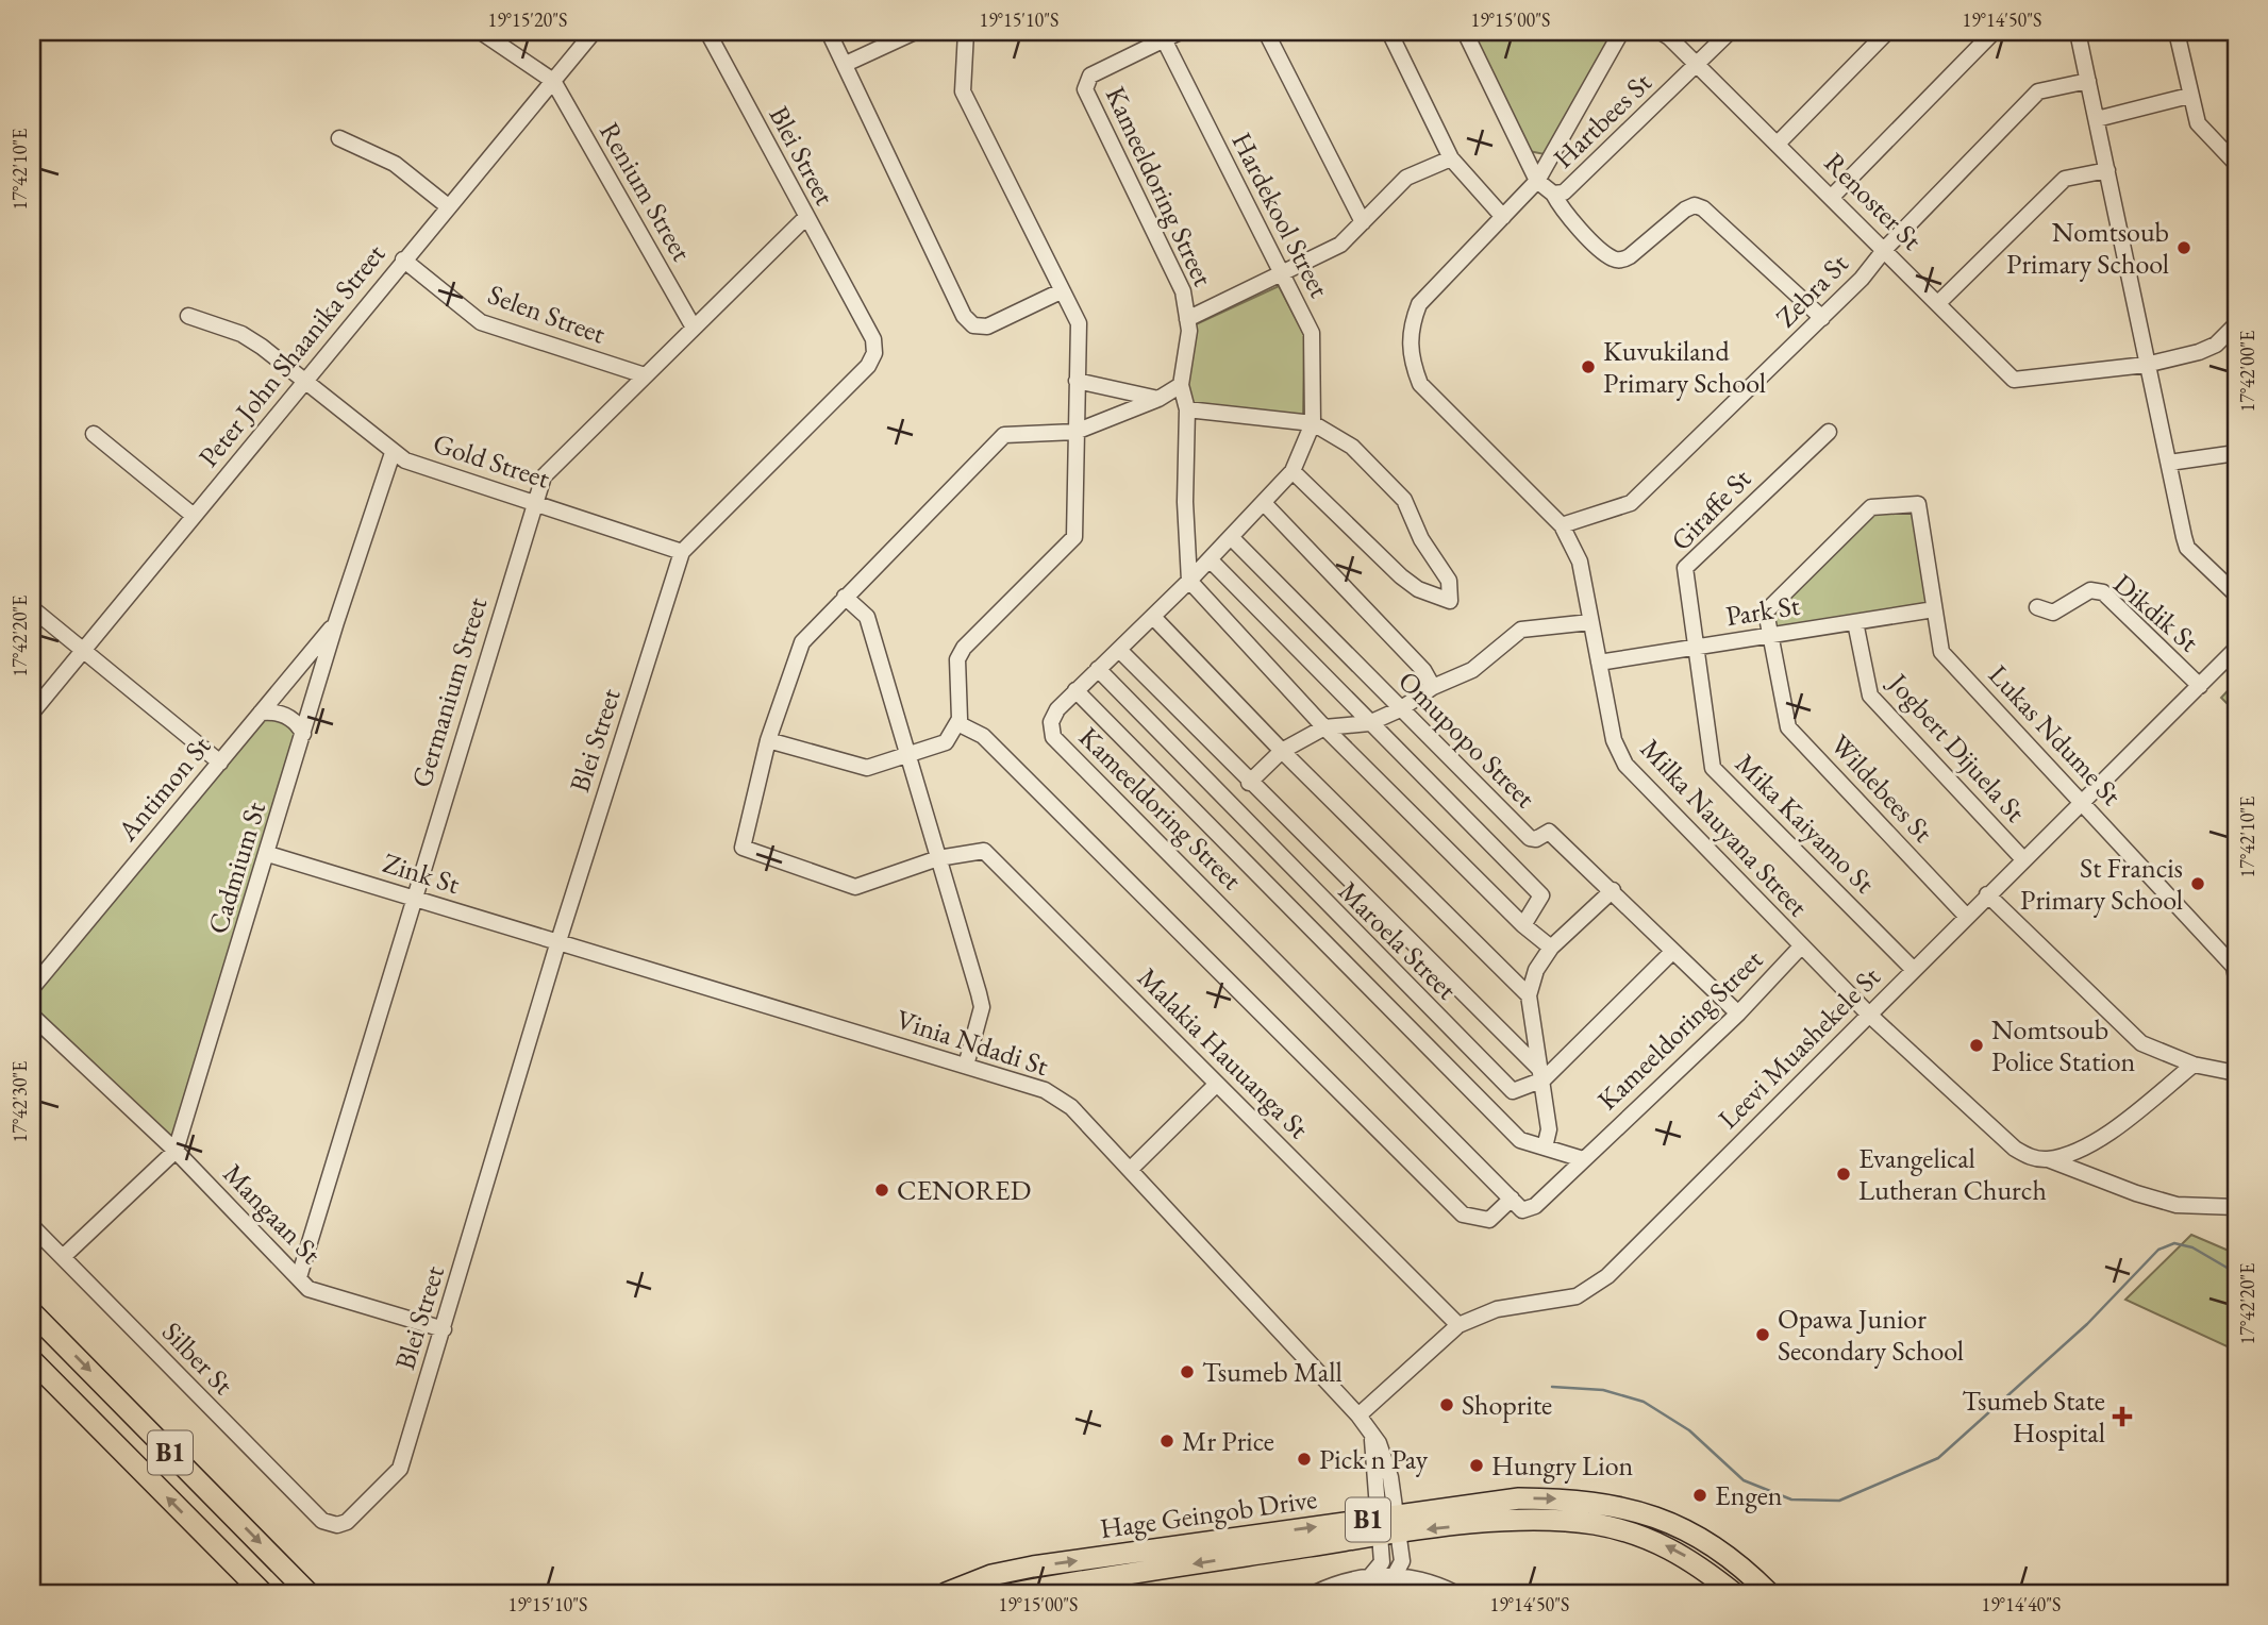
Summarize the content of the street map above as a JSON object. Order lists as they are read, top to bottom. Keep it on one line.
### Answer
{"streets":{"highway":["B1","Hage Geingob Drive"],"street":["Hartbees St","Blei Street","Kameeldoring Street","Renium Street","Renoster St","Hardekool Street","Zebra St","Selen Street","Peter John Shaanika Street","Gold Street","Giraffe St","Park St","Dikdik St","Germanium Street","Lukas Ndume St","Omupopo Street","Jogbert Dijuela St","Antimon St","Wildebees St","Mika Kaiyamo St","Milka Nauyana Street","Cadmium St","Zink St","Maroela Street","Vinia Ndadi St","Leevi Muashekele St","Malakia Hauuanga St","Mangaan St","Silber St"]},"crossings":[["Hartbees St","Renoster St"],["Hartbees St","Milka Nauyana Street"],["Blei Street","Gold Street"],["Blei Street","Germanium Street"],["Blei Street","Zink St"],["Blei Street","Vinia Ndadi St"],["Blei Street","Mangaan St"],["Blei Street","Silber St"],["Kameeldoring Street","Hardekool Street"],["Kameeldoring Street","Omupopo Street"],["Kameeldoring Street","Milka Nauyana Street"],["Kameeldoring Street","Maroela Street"],["Renium Street","Peter John Shaanika Street"],["Renium Street","Germanium Street"],["Renoster St","Zebra St"],["Zebra St","Milka Nauyana Street"],["Selen Street","Peter John Shaanika Street"],["Selen Street","Germanium Street"],["Peter John Shaanika Street","Gold Street"],["Gold Street","Germanium Street"],["Gold Street","Cadmium St"],["Giraffe St","Park St"],["Giraffe St","Mika Kaiyamo St"],["Park St","Lukas Ndume St"],["Park St","Jogbert Dijuela St"],["Park St","Wildebees St"],["Park St","Mika Kaiyamo St"],["Park St","Milka Nauyana Street"],["Dikdik St","Leevi Muashekele St"],["Germanium Street","Zink St"],["Germanium Street","Mangaan St"],["Lukas Ndume St","Wildebees St"],["Lukas Ndume St","Leevi Muashekele St"],["Jogbert Dijuela St","Leevi Muashekele St"],["Antimon St","Cadmium St"],["Wildebees St","Leevi Muashekele St"],["Mika Kaiyamo St","Leevi Muashekele St"],["Milka Nauyana Street","Leevi Muashekele St"],["Cadmium St","Zink St"],["Cadmium St","Mangaan St"],["Cadmium St","Silber St"],["Zink St","Vinia Ndadi St"],["Vinia Ndadi St","Leevi Muashekele St"],["Vinia Ndadi St","Hage Geingob Drive"],["Leevi Muashekele St","Malakia Hauuanga St"]],"places":{"other":["Nomtsoub Primary School","Kuvukiland Primary School","St Francis Primary School","Nomtsoub Police Station","Evangelical Lutheran Church","CENORED","Opawa Junior Secondary School","Tsumeb Mall","Shoprite","Mr Price","Pick n Pay","Hungry Lion","Engen"],"health":["Tsumeb State Hospital"]},"coordinates":["19°15'20\"S","19°15'10\"S","19°15'00\"S","19°14'50\"S","17°42'10\"E","17°42'00\"E","17°42'20\"E","17°42'30\"E","19°14'40\"S"]}
